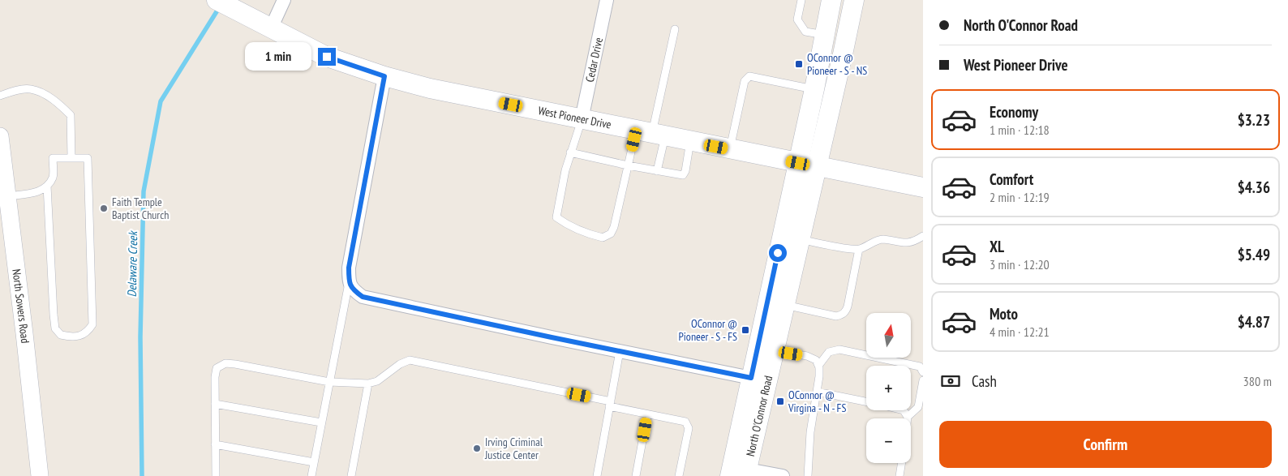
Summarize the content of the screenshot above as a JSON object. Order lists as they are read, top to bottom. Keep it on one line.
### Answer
{"streets":{"main road":["West Pioneer Drive","North O'Connor Road"],"street":["Cedar Drive","North Sowers Road"]},"crossings":[["Cedar Drive","West Pioneer Drive"],["West Pioneer Drive","North O'Connor Road"]],"water":["Delaware Creek"],"places":{"transit":["OConnor @ Pioneer - S - NS","OConnor @ Pioneer - S - FS","OConnor @ Virgina - N - FS"],"other":["Faith Temple Baptist Church","Irving Criminal Justice Center"]},"north":"top","page":{"banner":["North O'Connor Road","West Pioneer Drive"],"bubble":"1 min","list":[{"name":"Economy","note":"1 min · 12:18","value":"$3.23"},{"name":"Comfort","note":"2 min · 12:19","value":"$4.36"},{"name":"XL","note":"3 min · 12:20","value":"$5.49"},{"name":"Moto","note":"4 min · 12:21","value":"$4.87"}],"map_buttons":["+","−"],"pay":["Cash","380 m"],"buttons":"Confirm"}}
